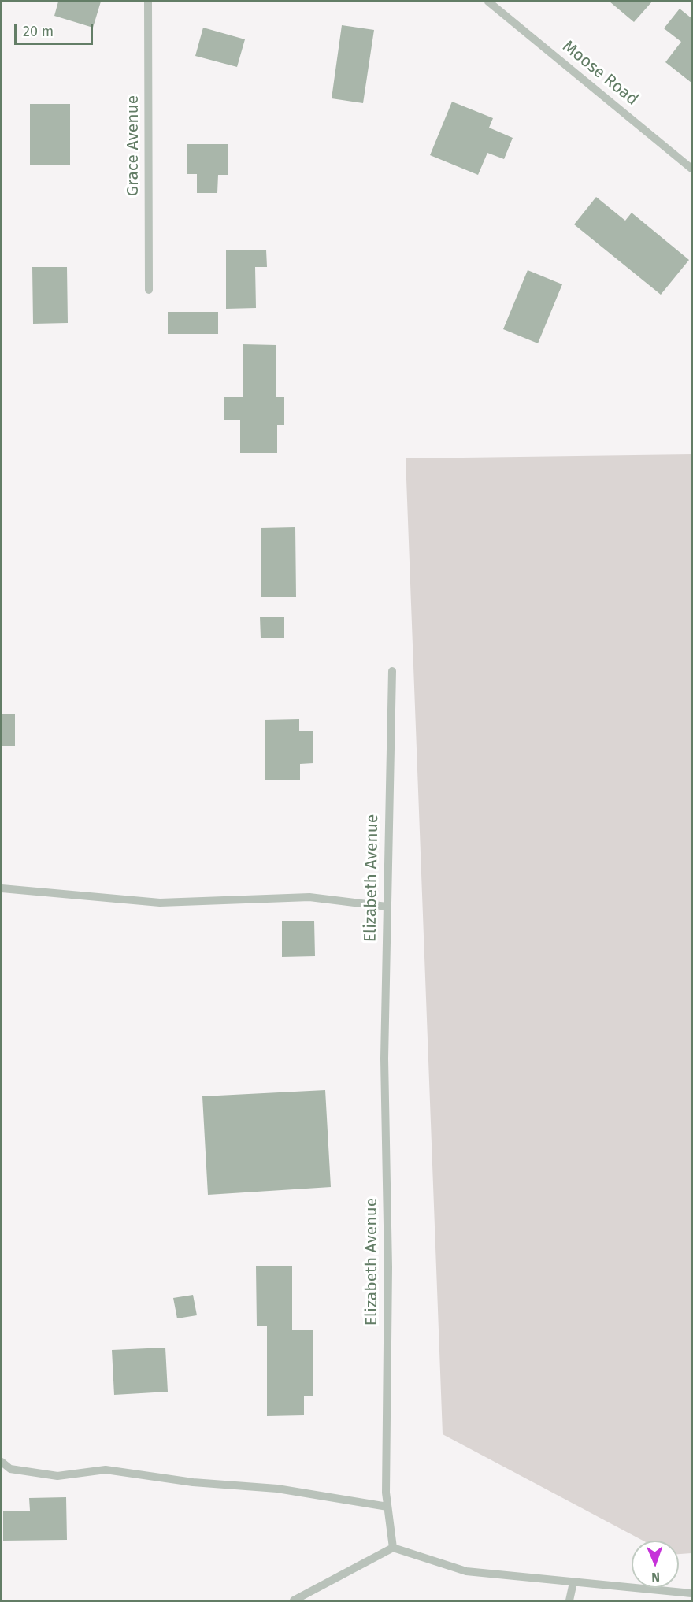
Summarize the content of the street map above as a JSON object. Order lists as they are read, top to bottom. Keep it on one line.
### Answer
{"streets":{"street":["Moose Road","Grace Avenue","Elizabeth Avenue"]},"scale_bar":"20 m","north":"bottom"}
